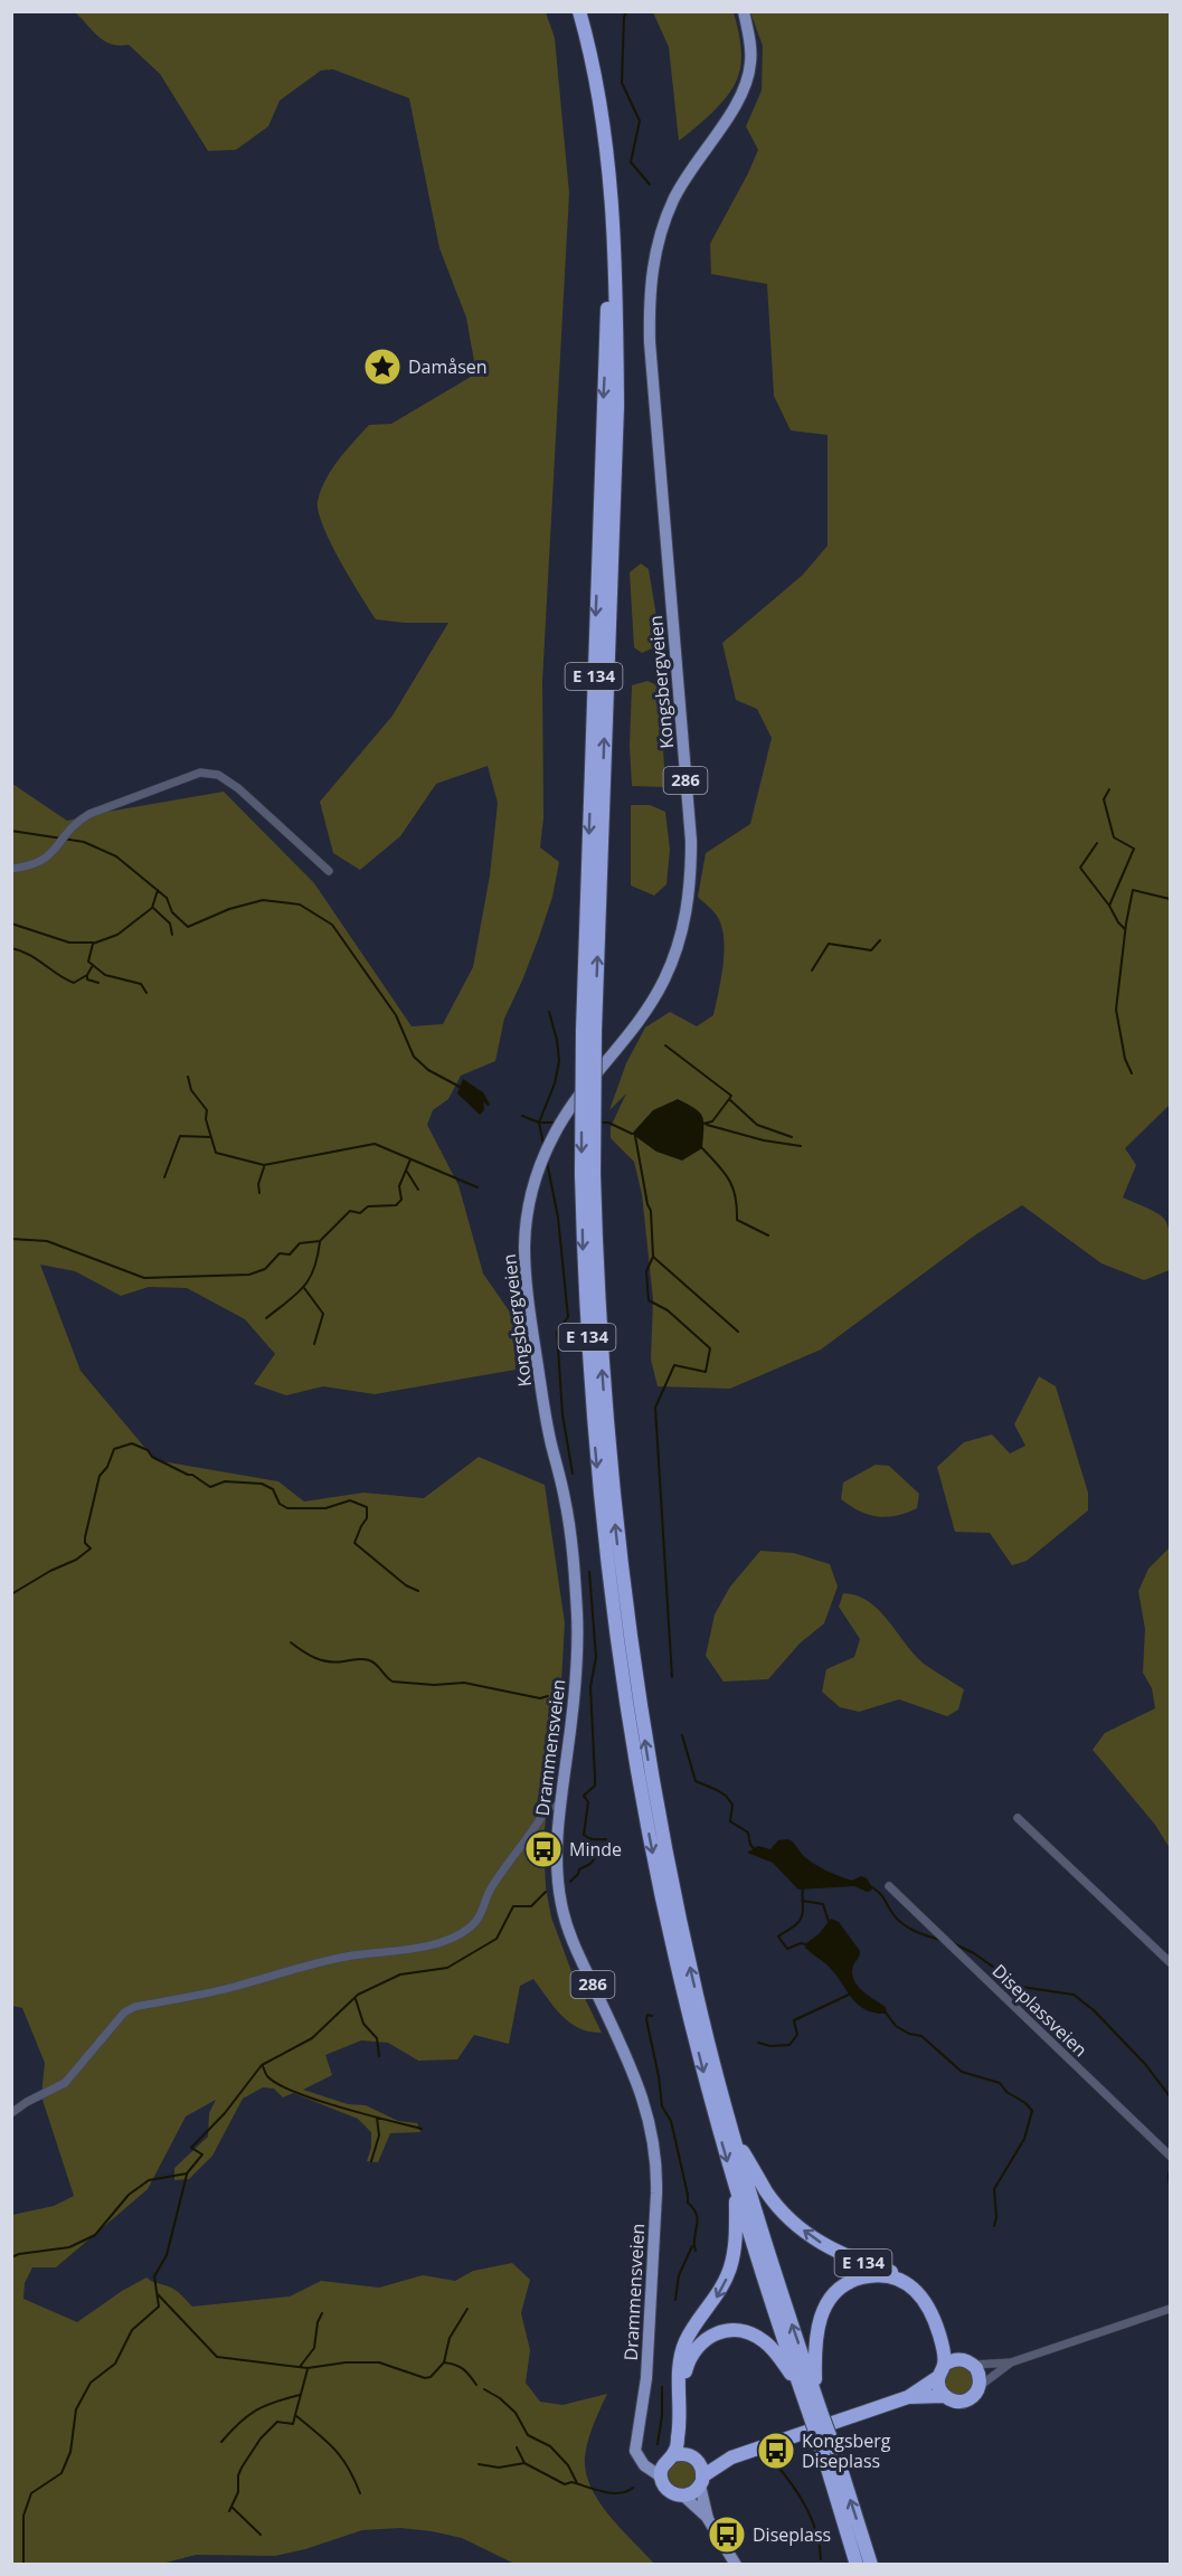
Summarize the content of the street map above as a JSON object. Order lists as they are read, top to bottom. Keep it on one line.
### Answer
{"streets":{"highway":["E 134"],"main road":["Kongsbergveien","286","Drammensveien"],"street":["Diseplassveien"]},"crossings":[["E 134","Drammensveien"],["Kongsbergveien","Drammensveien"]],"places":{"place":["Damåsen"],"bus stop":["Minde","Kongsberg Diseplass","Diseplass"]}}
